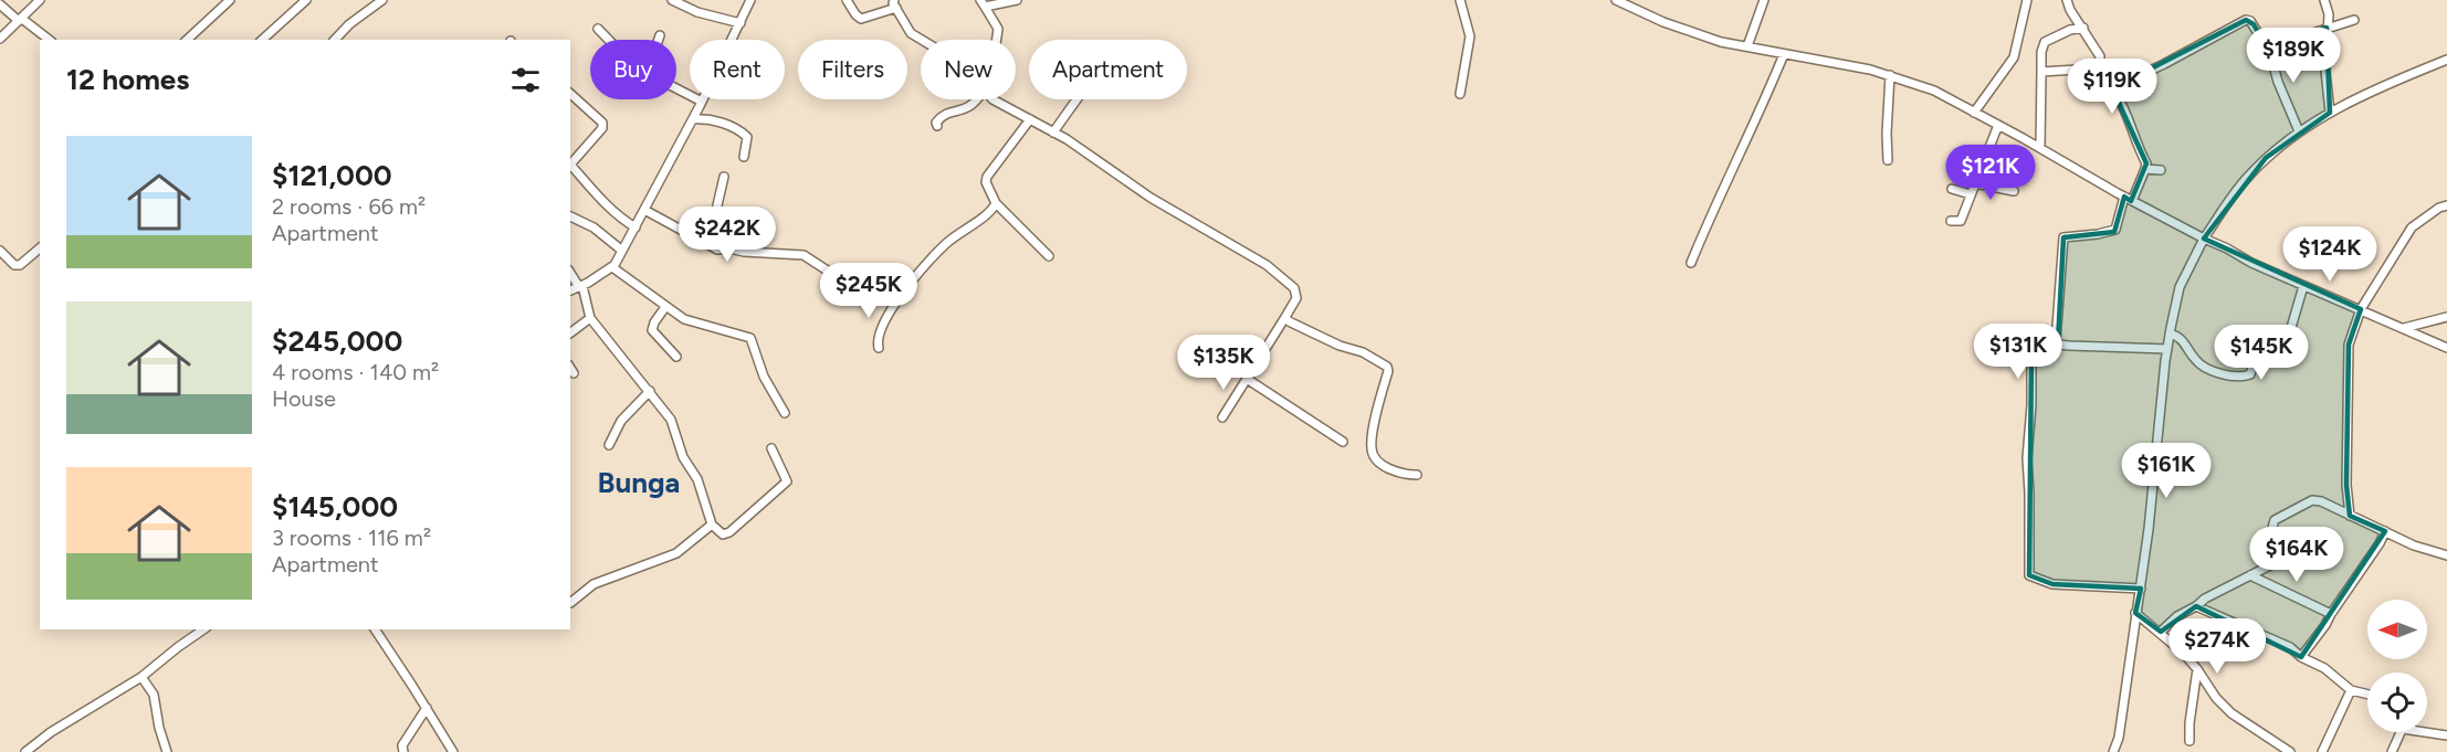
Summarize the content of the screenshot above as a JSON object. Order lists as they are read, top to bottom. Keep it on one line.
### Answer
{"districts":["Bunga"],"north":"left","page":{"price":["$189K","$119K","$121K","$242K","$124K","$245K","$131K","$145K","$135K","$161K","$164K","$274K"],"chip":["Buy","Rent","Filters","New","Apartment"],"heading":"12 homes","list":[{"name":"$121,000","note":"2 rooms · 66 m² · Apartment"},{"name":"$245,000","note":"4 rooms · 140 m² · House"},{"name":"$145,000","note":"3 rooms · 116 m² · Apartment"}]}}
